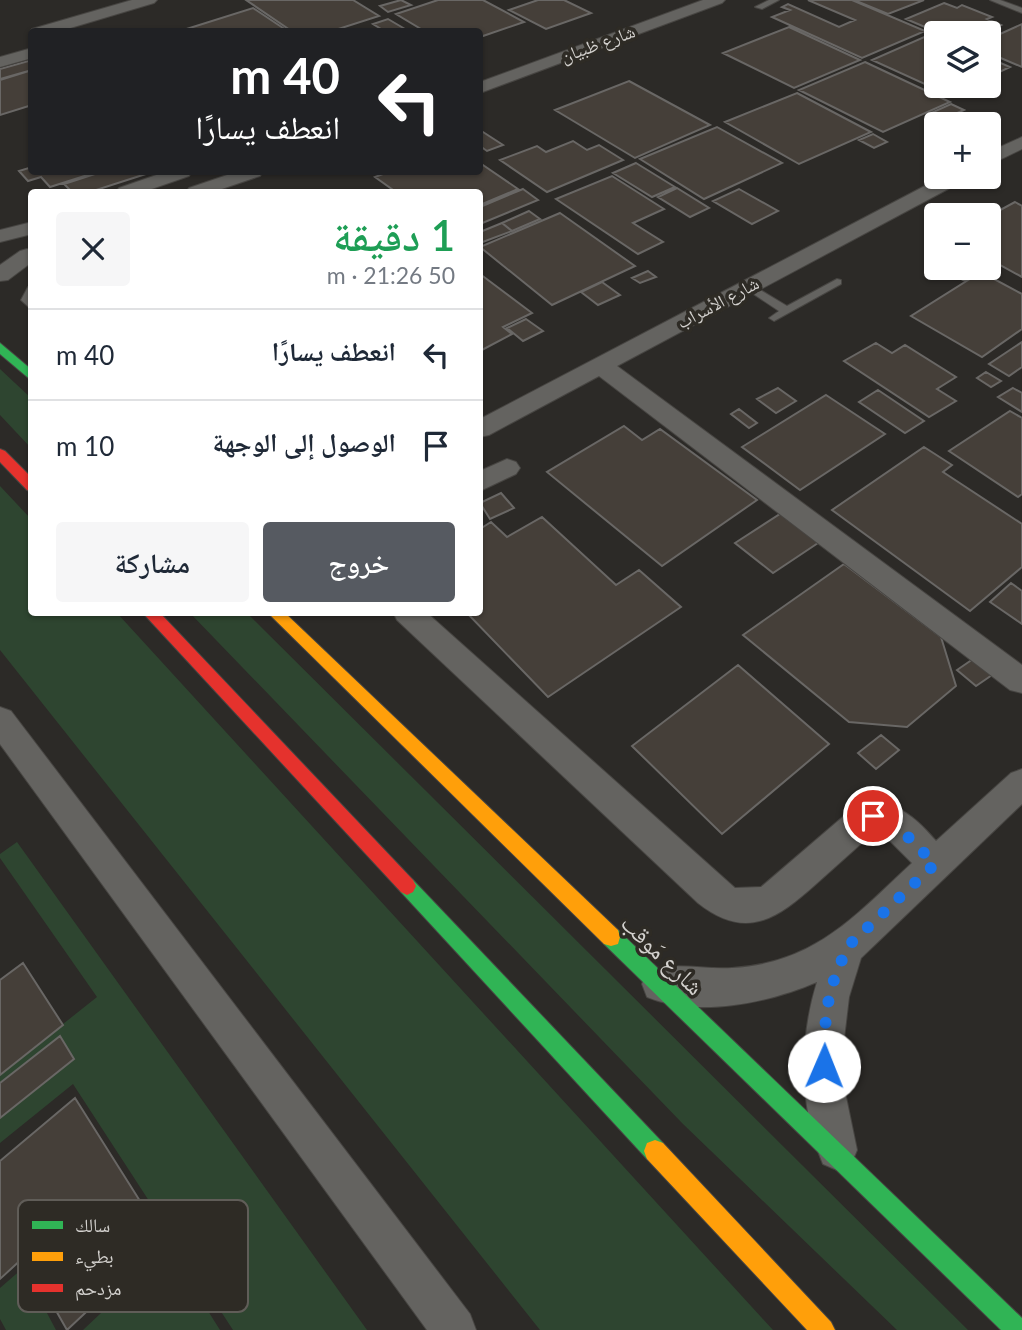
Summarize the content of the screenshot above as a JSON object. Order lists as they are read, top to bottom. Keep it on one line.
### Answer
{"streets":{"main road":["شارع مَوقب"],"street":["شارع ظبيان","شارع الأسراب"]},"legend":["سالك","بطيء","مزدحم"],"page":{"map_buttons":["+","−"],"turn":["40 m","انعطف يسارًا"],"heading":["1 دقيقة","50 m · 21:26"],"list":[{"name":"انعطف يسارًا","value":"40 m"},{"name":"الوصول إلى الوجهة","value":"10 m"}],"buttons":["خروج","مشاركة"]}}
